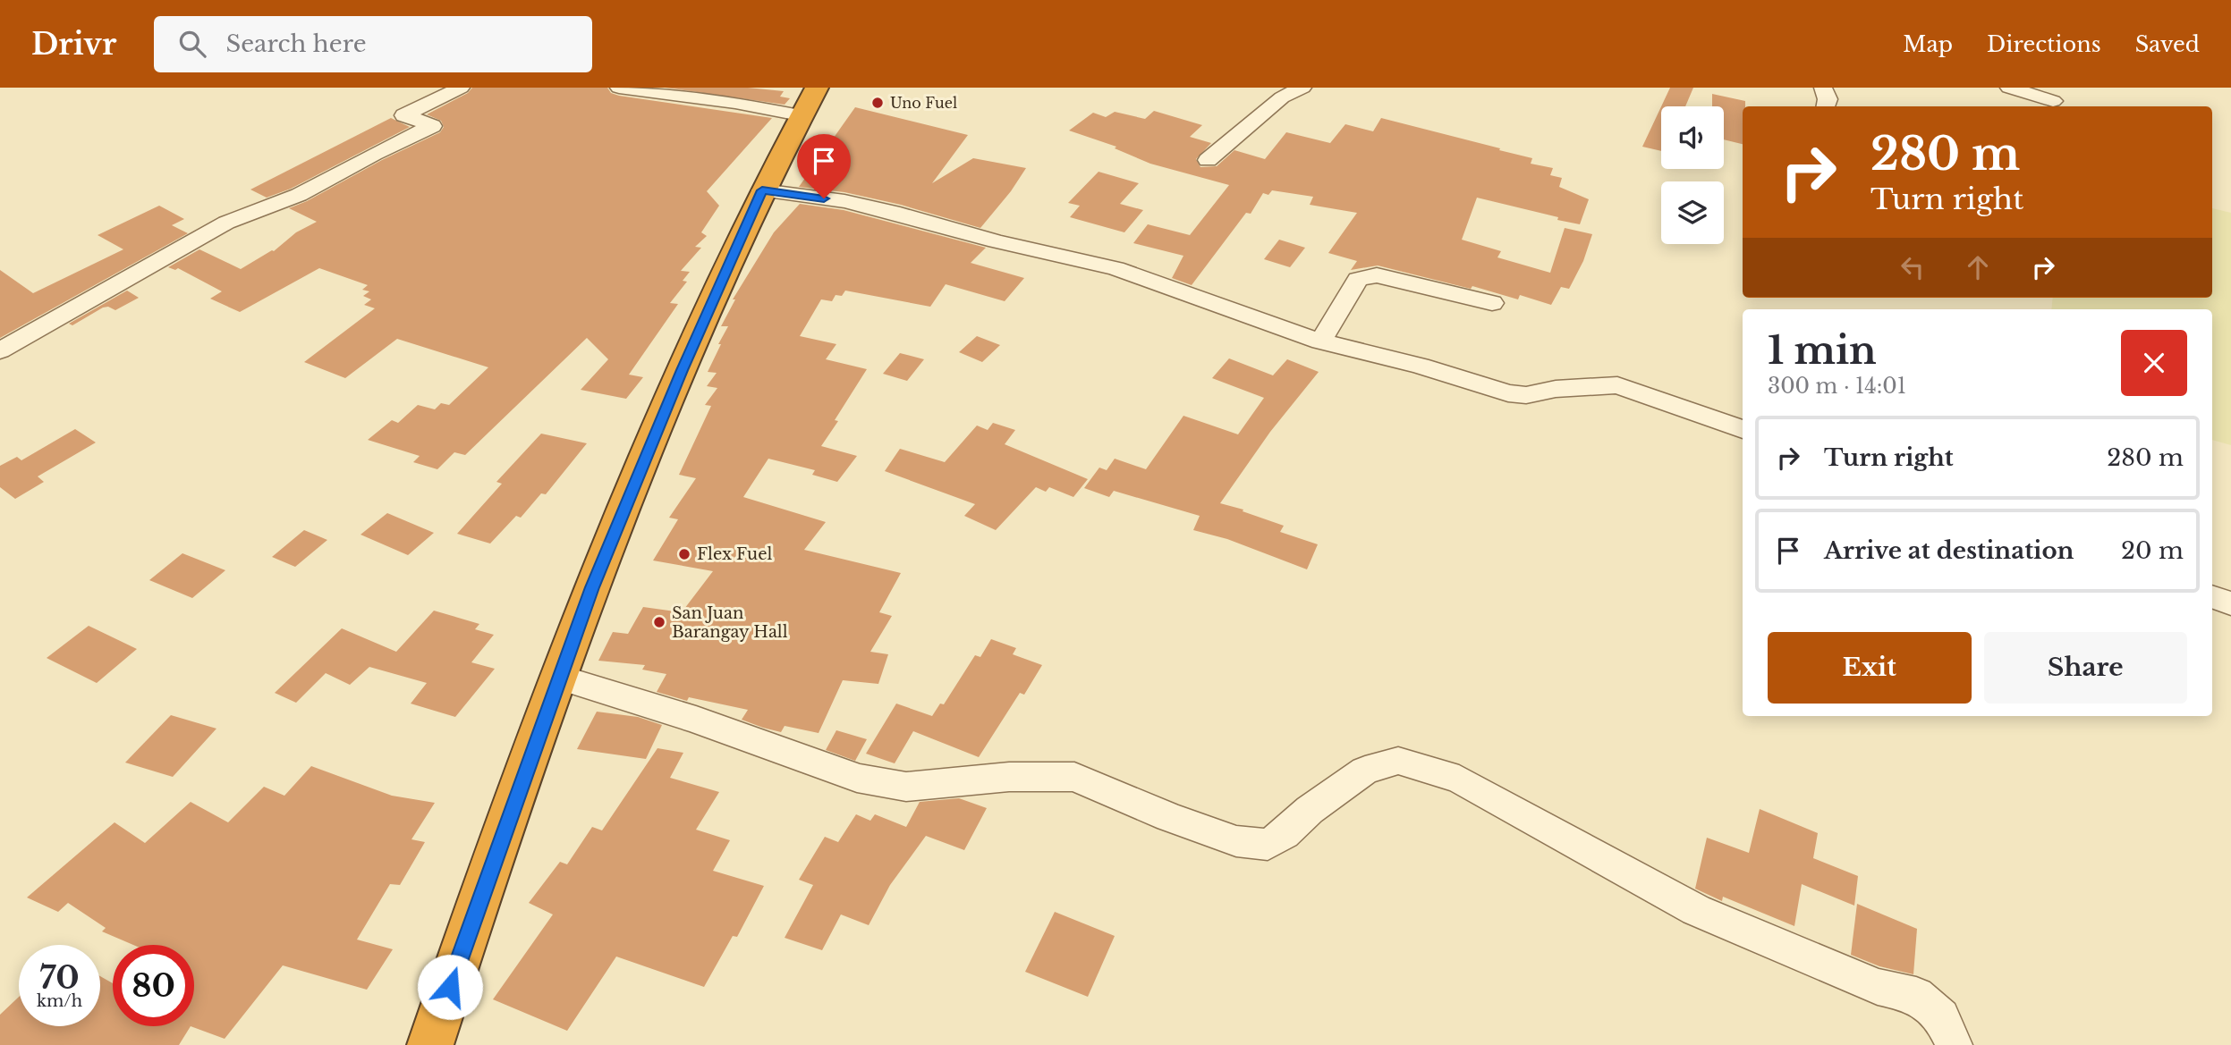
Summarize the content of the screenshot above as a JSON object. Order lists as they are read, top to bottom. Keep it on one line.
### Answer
{"places":["Uno Fuel","Flex Fuel","San Juan Barangay Hall"],"page":{"header":"Drivr","search":"Search here","nav":["Map","Directions","Saved"],"turn":["280 m","Turn right"],"heading":["1 min","300 m · 14:01"],"list":[{"name":"Turn right","value":"280 m"},{"name":"Arrive at destination","value":"20 m"}],"buttons":["Exit","Share"],"speed":"70 km/h","limit":"80"}}
